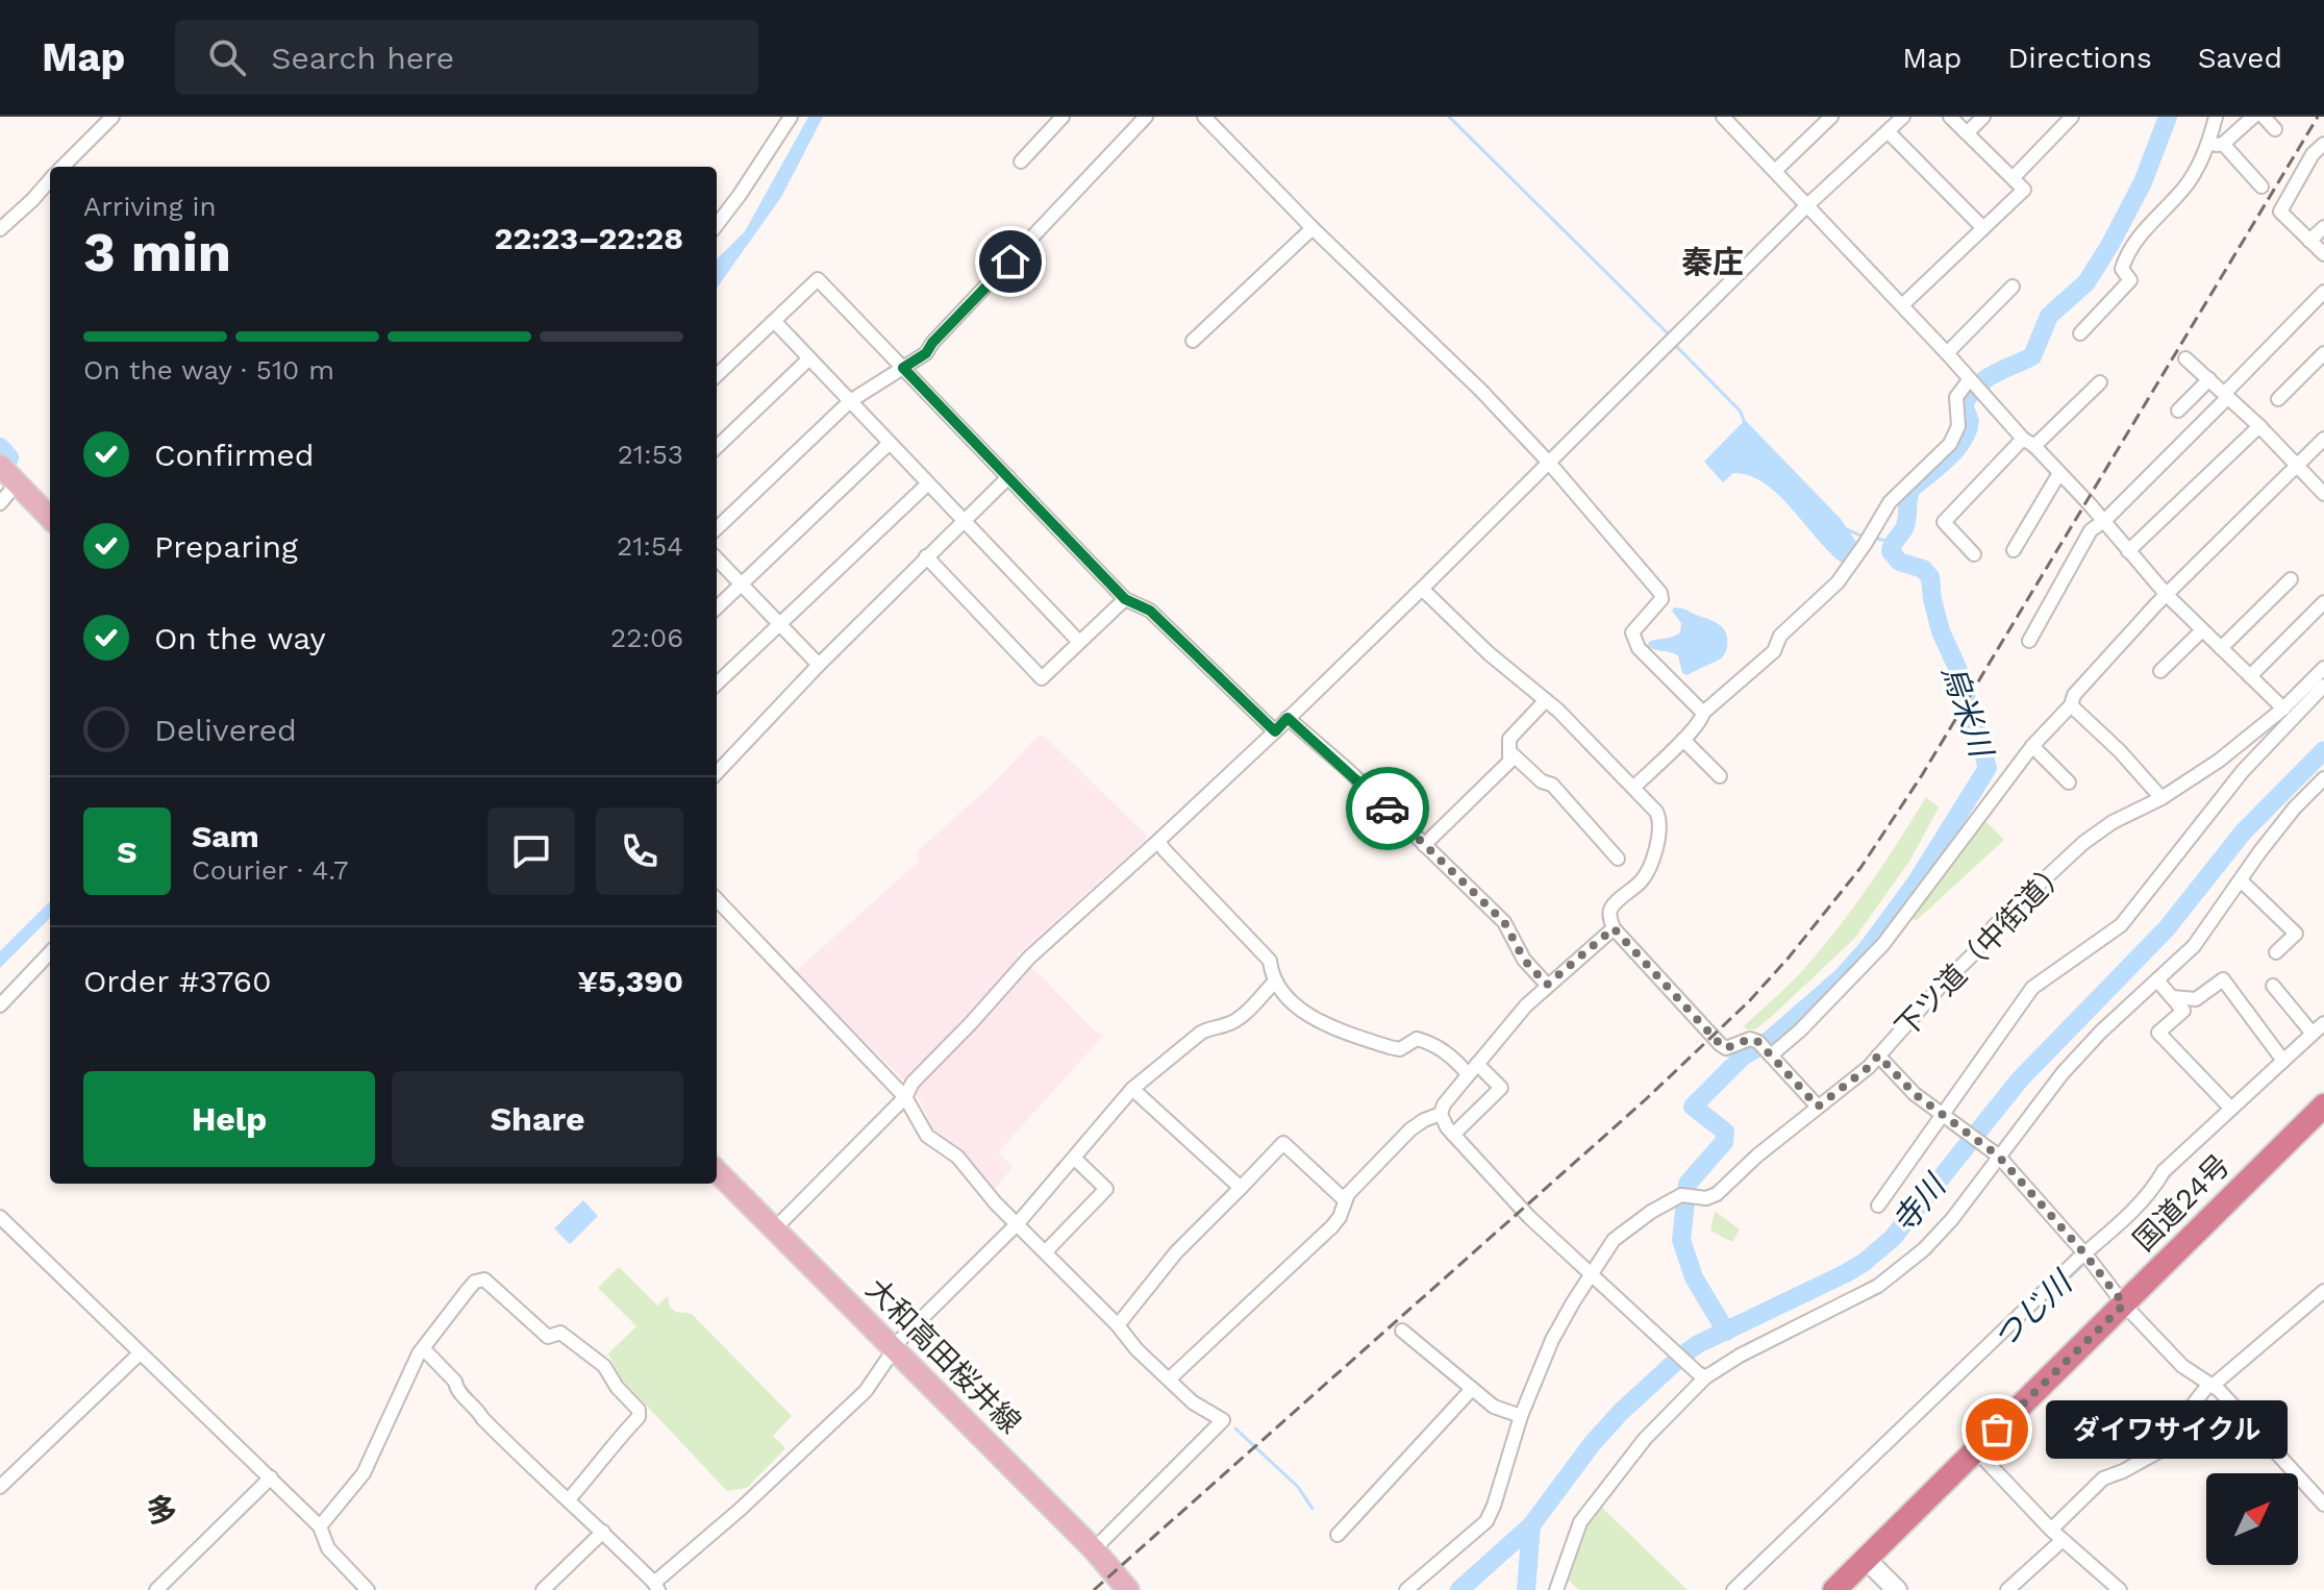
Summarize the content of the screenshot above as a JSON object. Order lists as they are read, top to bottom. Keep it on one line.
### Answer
{"streets":{"highway":["国道24号"],"main road":["大和高田桜井線"],"street":["下ツ道（中街道）"]},"districts":["秦庄","多"],"water":["烏米川","寺川","つじ川"],"places":["ダイワサイクル"],"north":"top right","page":{"header":"Map","search":"Search here","nav":["Map","Directions","Saved"],"heading":["3 min","Arriving in","22:23–22:28"],"panel":["Sam","Courier · 4.7","Order #3760","¥5,390"],"bar":"On the way · 510 m","list":[["Confirmed","21:53"],["Preparing","21:54"],["On the way","22:06"],"Delivered"],"round":"S","buttons":["Help","Share"],"bubble":"ダイワサイクル"}}
